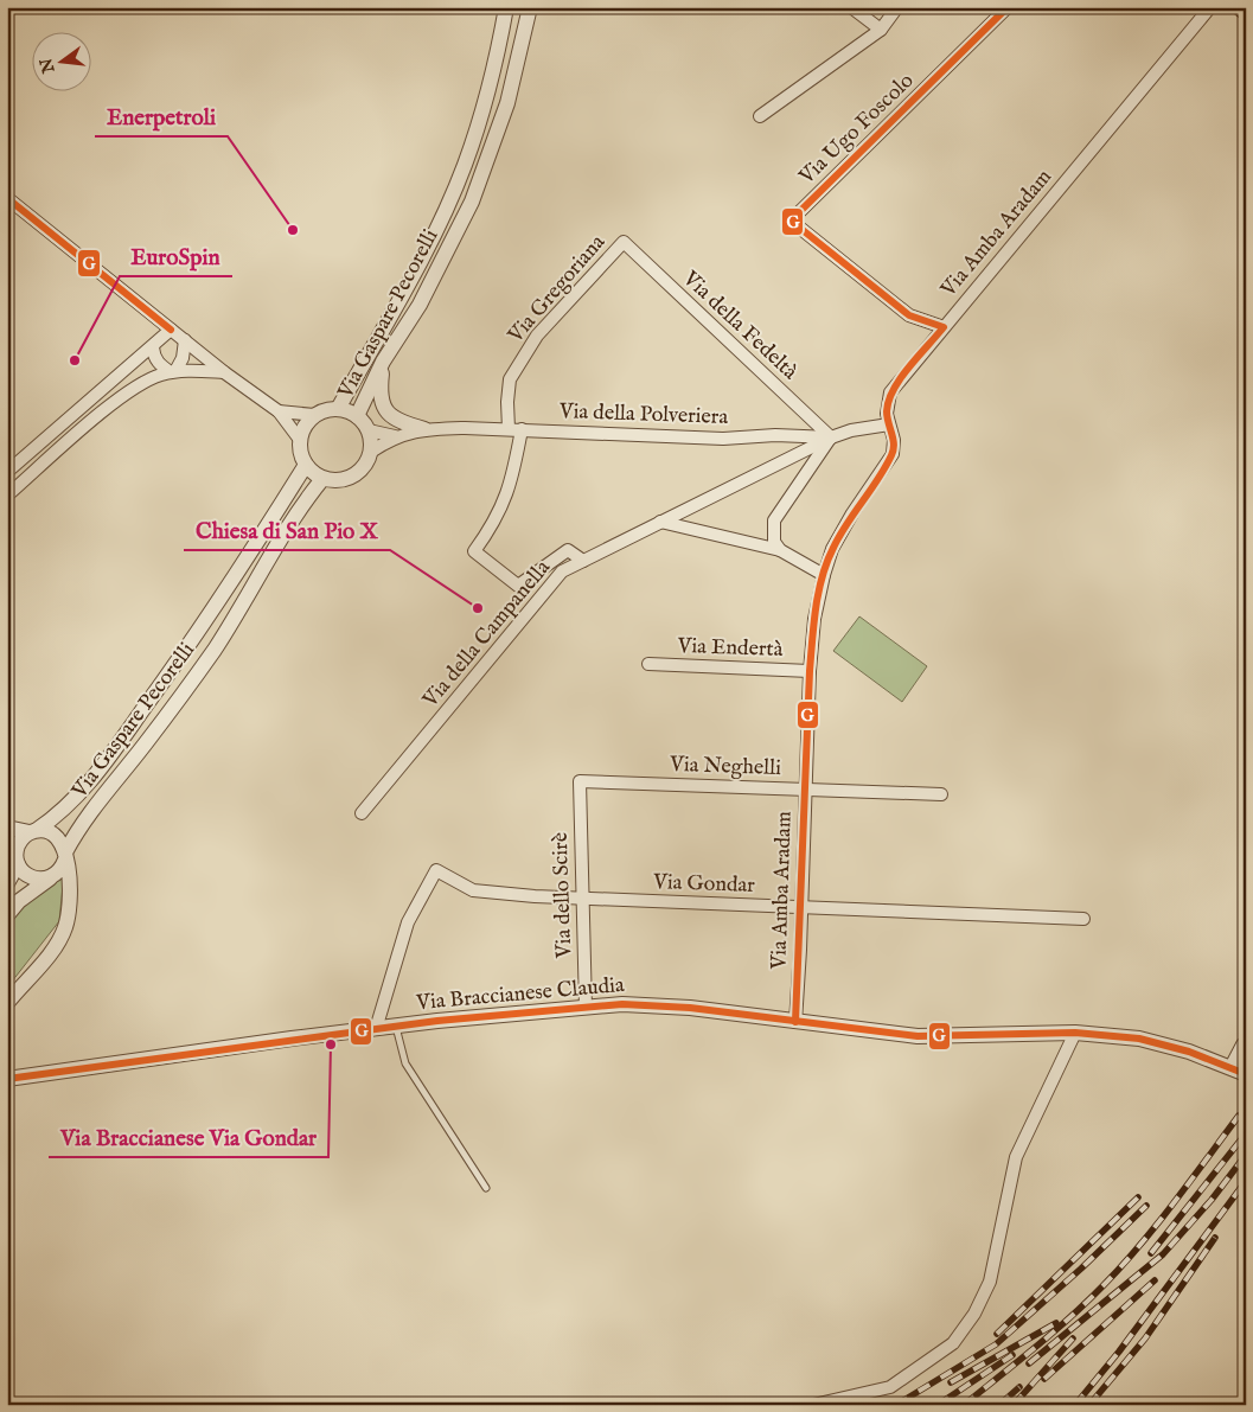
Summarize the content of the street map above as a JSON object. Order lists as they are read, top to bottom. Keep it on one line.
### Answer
{"streets":{"street":["Via Ugo Foscolo","Via Amba Aradam","Via Gregoriana","Via Gaspare Pecorelli","Via della Fedeltà","Via della Polveriera","Via della Campanella","Via Endertà","Via Neghelli","Via Gondar","Via dello Scirè","Via Braccianese Claudia"]},"crossings":[["Via Ugo Foscolo","Via Amba Aradam"],["Via Amba Aradam","Via della Polveriera"],["Via Amba Aradam","Via Endertà"],["Via Amba Aradam","Via Neghelli"],["Via Amba Aradam","Via Gondar"],["Via Amba Aradam","Via Braccianese Claudia"],["Via Gregoriana","Via della Fedeltà"],["Via Gregoriana","Via della Polveriera"],["Via Gaspare Pecorelli","Via della Polveriera"],["Via della Fedeltà","Via della Polveriera"],["Via della Fedeltà","Via della Campanella"],["Via della Polveriera","Via della Campanella"],["Via Neghelli","Via dello Scirè"],["Via Gondar","Via dello Scirè"],["Via Gondar","Via Braccianese Claudia"],["Via dello Scirè","Via Braccianese Claudia"]],"places":["Enerpetroli","EuroSpin","Chiesa di San Pio X","Via Braccianese Via Gondar"],"lines":["transit line G"],"north":"left"}
